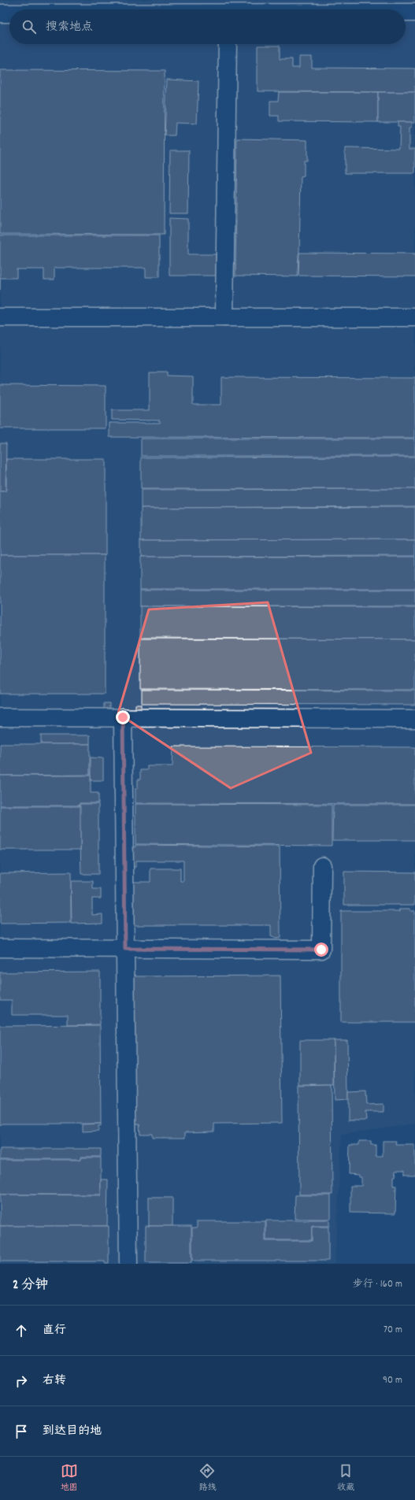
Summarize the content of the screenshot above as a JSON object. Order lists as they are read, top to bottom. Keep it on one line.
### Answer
{"page":{"search":"搜索地点","heading":["2 分钟","步行 · 160 m"],"list":[["直行","70 m"],["右转","90 m"],"到达目的地"],"nav":["地图","路线","收藏"]}}
